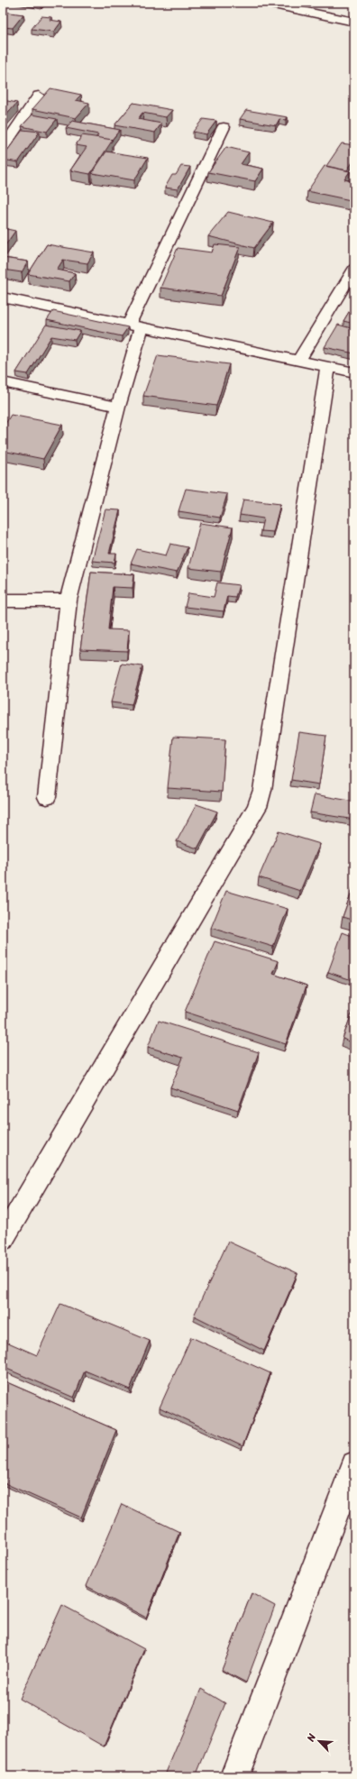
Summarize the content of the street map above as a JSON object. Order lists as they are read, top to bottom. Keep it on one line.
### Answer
{"north":"top left"}
